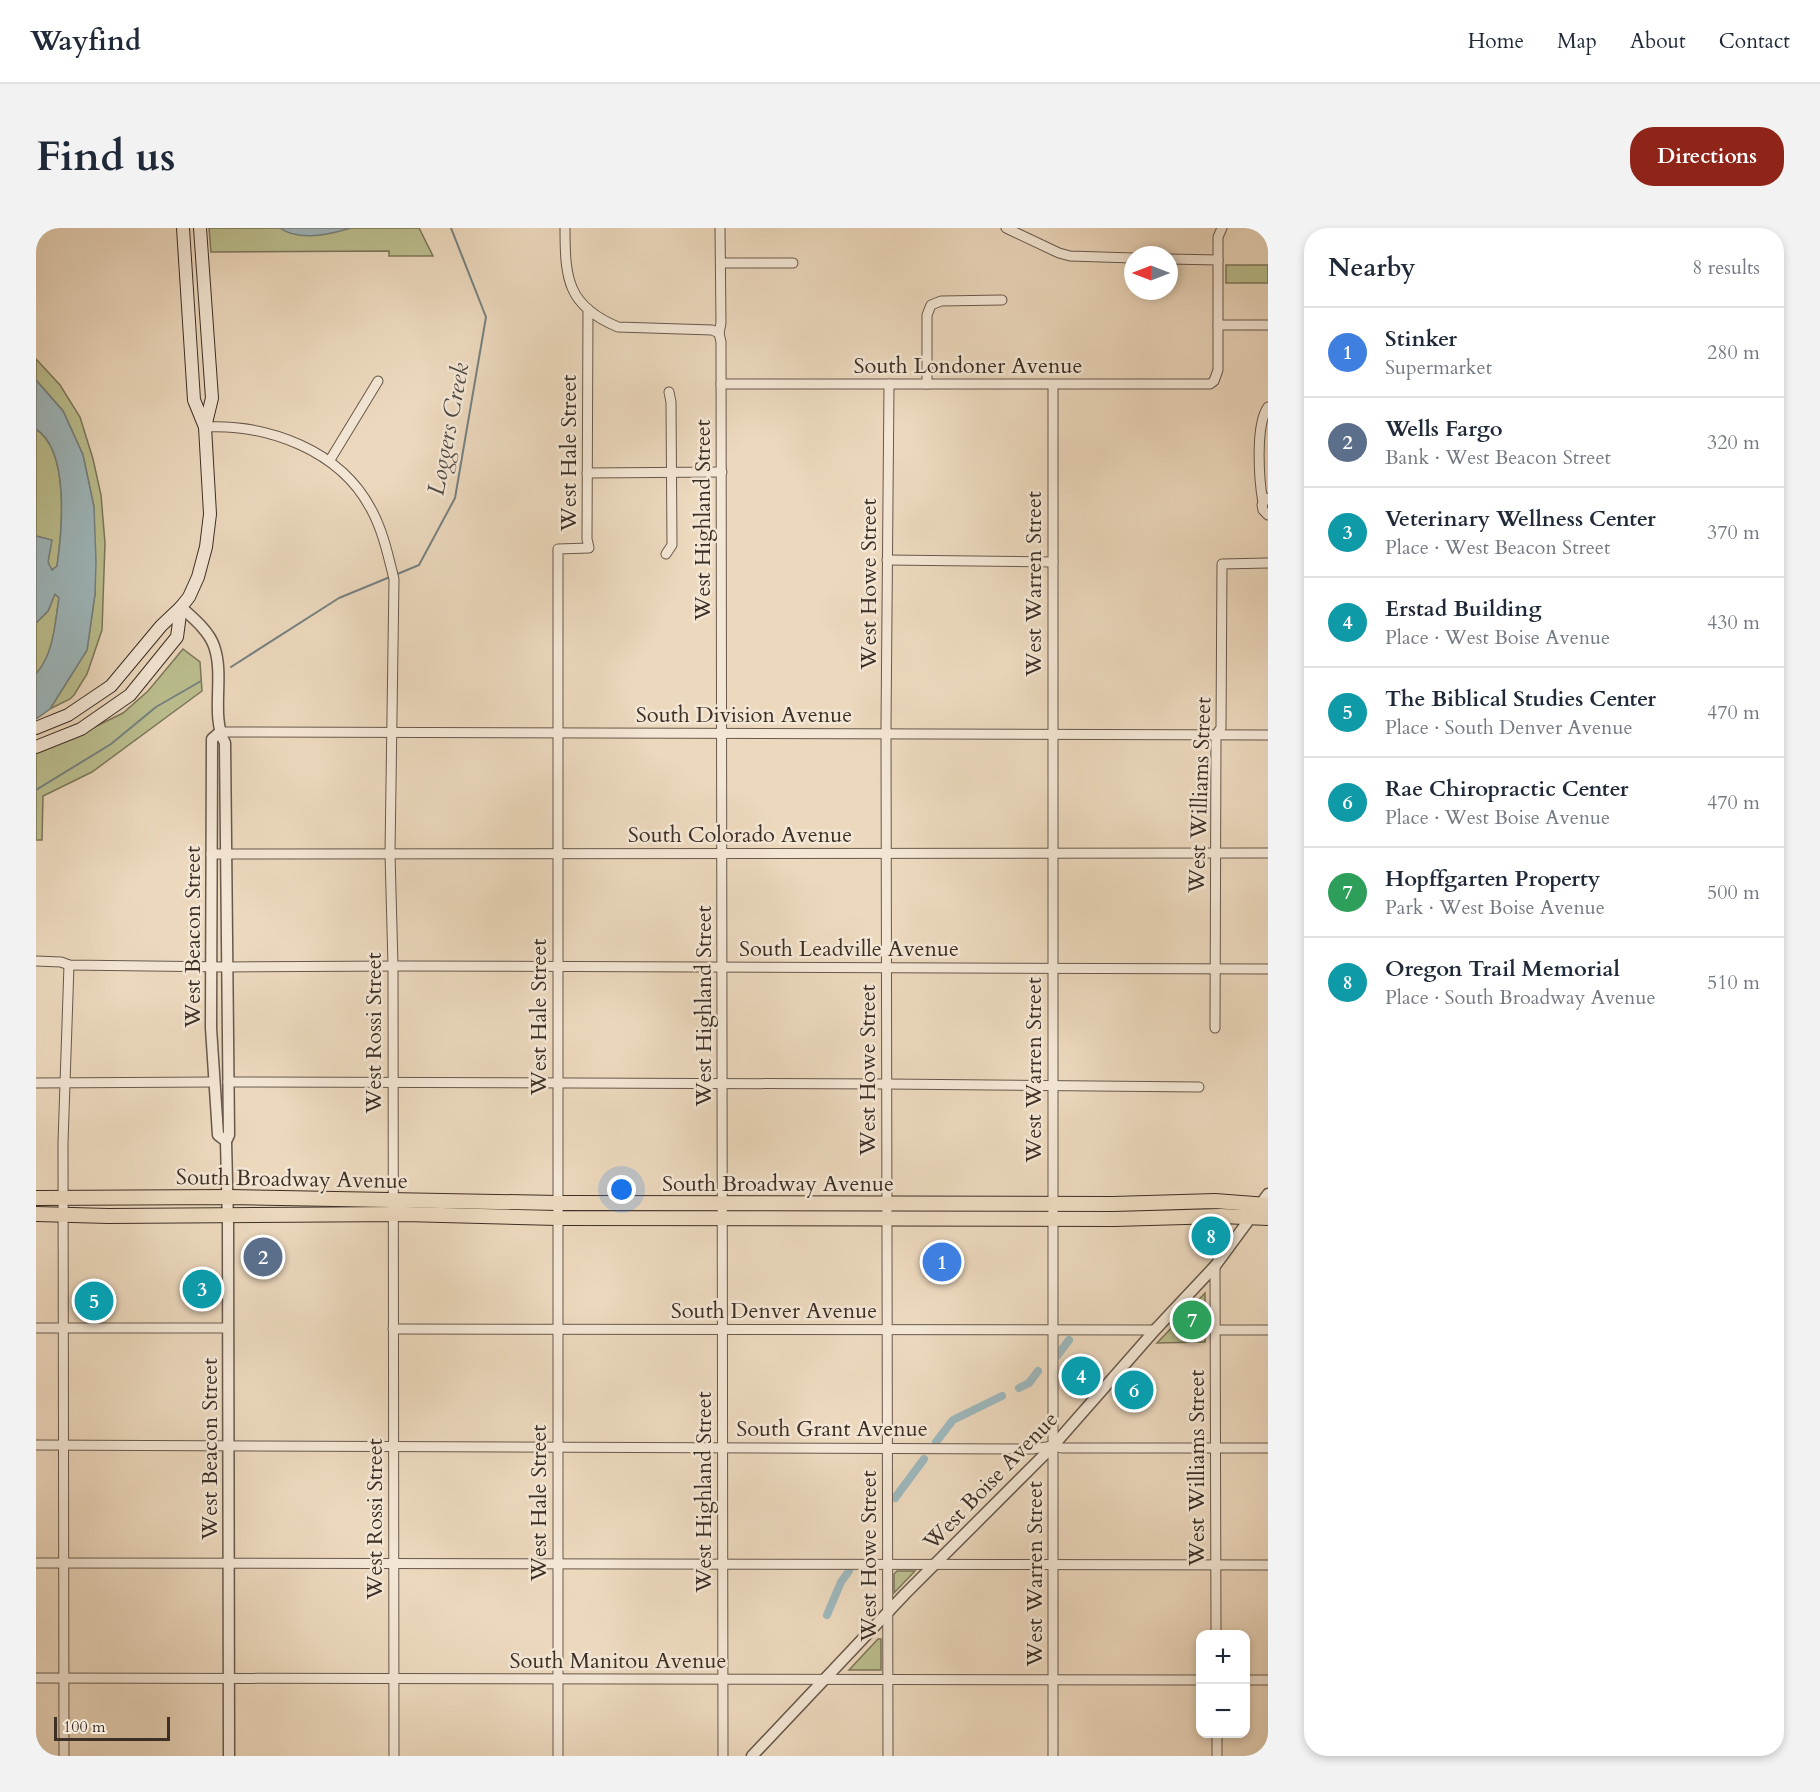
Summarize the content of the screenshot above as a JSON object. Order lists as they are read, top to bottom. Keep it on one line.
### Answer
{"streets":{"main road":["South Broadway Avenue"],"street":["South Londoner Avenue","West Hale Street","West Highland Street","West Howe Street","West Warren Street","South Division Avenue","West Williams Street","South Colorado Avenue","West Beacon Street","South Leadville Avenue","West Rossi Street","South Denver Avenue","South Grant Avenue","West Boise Avenue","South Manitou Avenue"]},"crossings":[["South Londoner Avenue","West Highland Street"],["South Londoner Avenue","West Howe Street"],["South Londoner Avenue","West Warren Street"],["West Hale Street","South Division Avenue"],["West Hale Street","South Colorado Avenue"],["West Hale Street","South Leadville Avenue"],["West Hale Street","South Broadway Avenue"],["West Hale Street","South Denver Avenue"],["West Hale Street","South Grant Avenue"],["West Hale Street","South Manitou Avenue"],["West Highland Street","South Division Avenue"],["West Highland Street","South Colorado Avenue"],["West Highland Street","South Leadville Avenue"],["West Highland Street","South Broadway Avenue"],["West Highland Street","South Denver Avenue"],["West Highland Street","South Grant Avenue"],["West Highland Street","South Manitou Avenue"],["West Howe Street","South Division Avenue"],["West Howe Street","South Colorado Avenue"],["West Howe Street","South Leadville Avenue"],["West Howe Street","South Broadway Avenue"],["West Howe Street","South Denver Avenue"],["West Howe Street","South Grant Avenue"],["West Howe Street","West Boise Avenue"],["West Howe Street","South Manitou Avenue"],["West Warren Street","South Division Avenue"],["West Warren Street","South Colorado Avenue"],["West Warren Street","South Leadville Avenue"],["West Warren Street","South Broadway Avenue"],["West Warren Street","South Denver Avenue"],["West Warren Street","South Grant Avenue"],["West Warren Street","West Boise Avenue"],["West Warren Street","South Manitou Avenue"],["South Division Avenue","West Williams Street"],["South Division Avenue","West Beacon Street"],["South Division Avenue","West Rossi Street"],["West Williams Street","South Colorado Avenue"],["West Williams Street","South Leadville Avenue"],["West Williams Street","South Grant Avenue"],["West Williams Street","West Boise Avenue"],["South Colorado Avenue","West Beacon Street"],["South Colorado Avenue","West Rossi Street"],["West Beacon Street","South Leadville Avenue"],["West Beacon Street","South Broadway Avenue"],["West Beacon Street","South Grant Avenue"],["West Beacon Street","South Manitou Avenue"],["South Leadville Avenue","West Rossi Street"],["West Rossi Street","South Broadway Avenue"],["West Rossi Street","South Denver Avenue"],["West Rossi Street","South Grant Avenue"],["West Rossi Street","South Manitou Avenue"],["South Broadway Avenue","West Boise Avenue"],["South Denver Avenue","West Boise Avenue"],["South Grant Avenue","West Boise Avenue"],["West Boise Avenue","South Manitou Avenue"]],"water":["Loggers Creek"],"scale_bar":"100 m","north":"left","page":{"header":"Wayfind","nav":["Home","Map","About","Contact"],"buttons":"Directions","title":"Find us","heading":["Nearby","8 results"],"list":[{"mark":"1","name":"Stinker","note":"Supermarket","value":"280 m"},{"mark":"2","name":"Wells Fargo","note":"Bank · West Beacon Street","value":"320 m"},{"mark":"3","name":"Veterinary Wellness Center","note":"Place · West Beacon Street","value":"370 m"},{"mark":"4","name":"Erstad Building","note":"Place · West Boise Avenue","value":"430 m"},{"mark":"5","name":"The Biblical Studies Center","note":"Place · South Denver Avenue","value":"470 m"},{"mark":"6","name":"Rae Chiropractic Center","note":"Place · West Boise Avenue","value":"470 m"},{"mark":"7","name":"Hopffgarten Property","note":"Park · West Boise Avenue","value":"500 m"},{"mark":"8","name":"Oregon Trail Memorial","note":"Place · South Broadway Avenue","value":"510 m"}],"pins":["8","2","1","3","5","7","4","6"],"map_buttons":["+","−"],"scale":"100 m"}}
